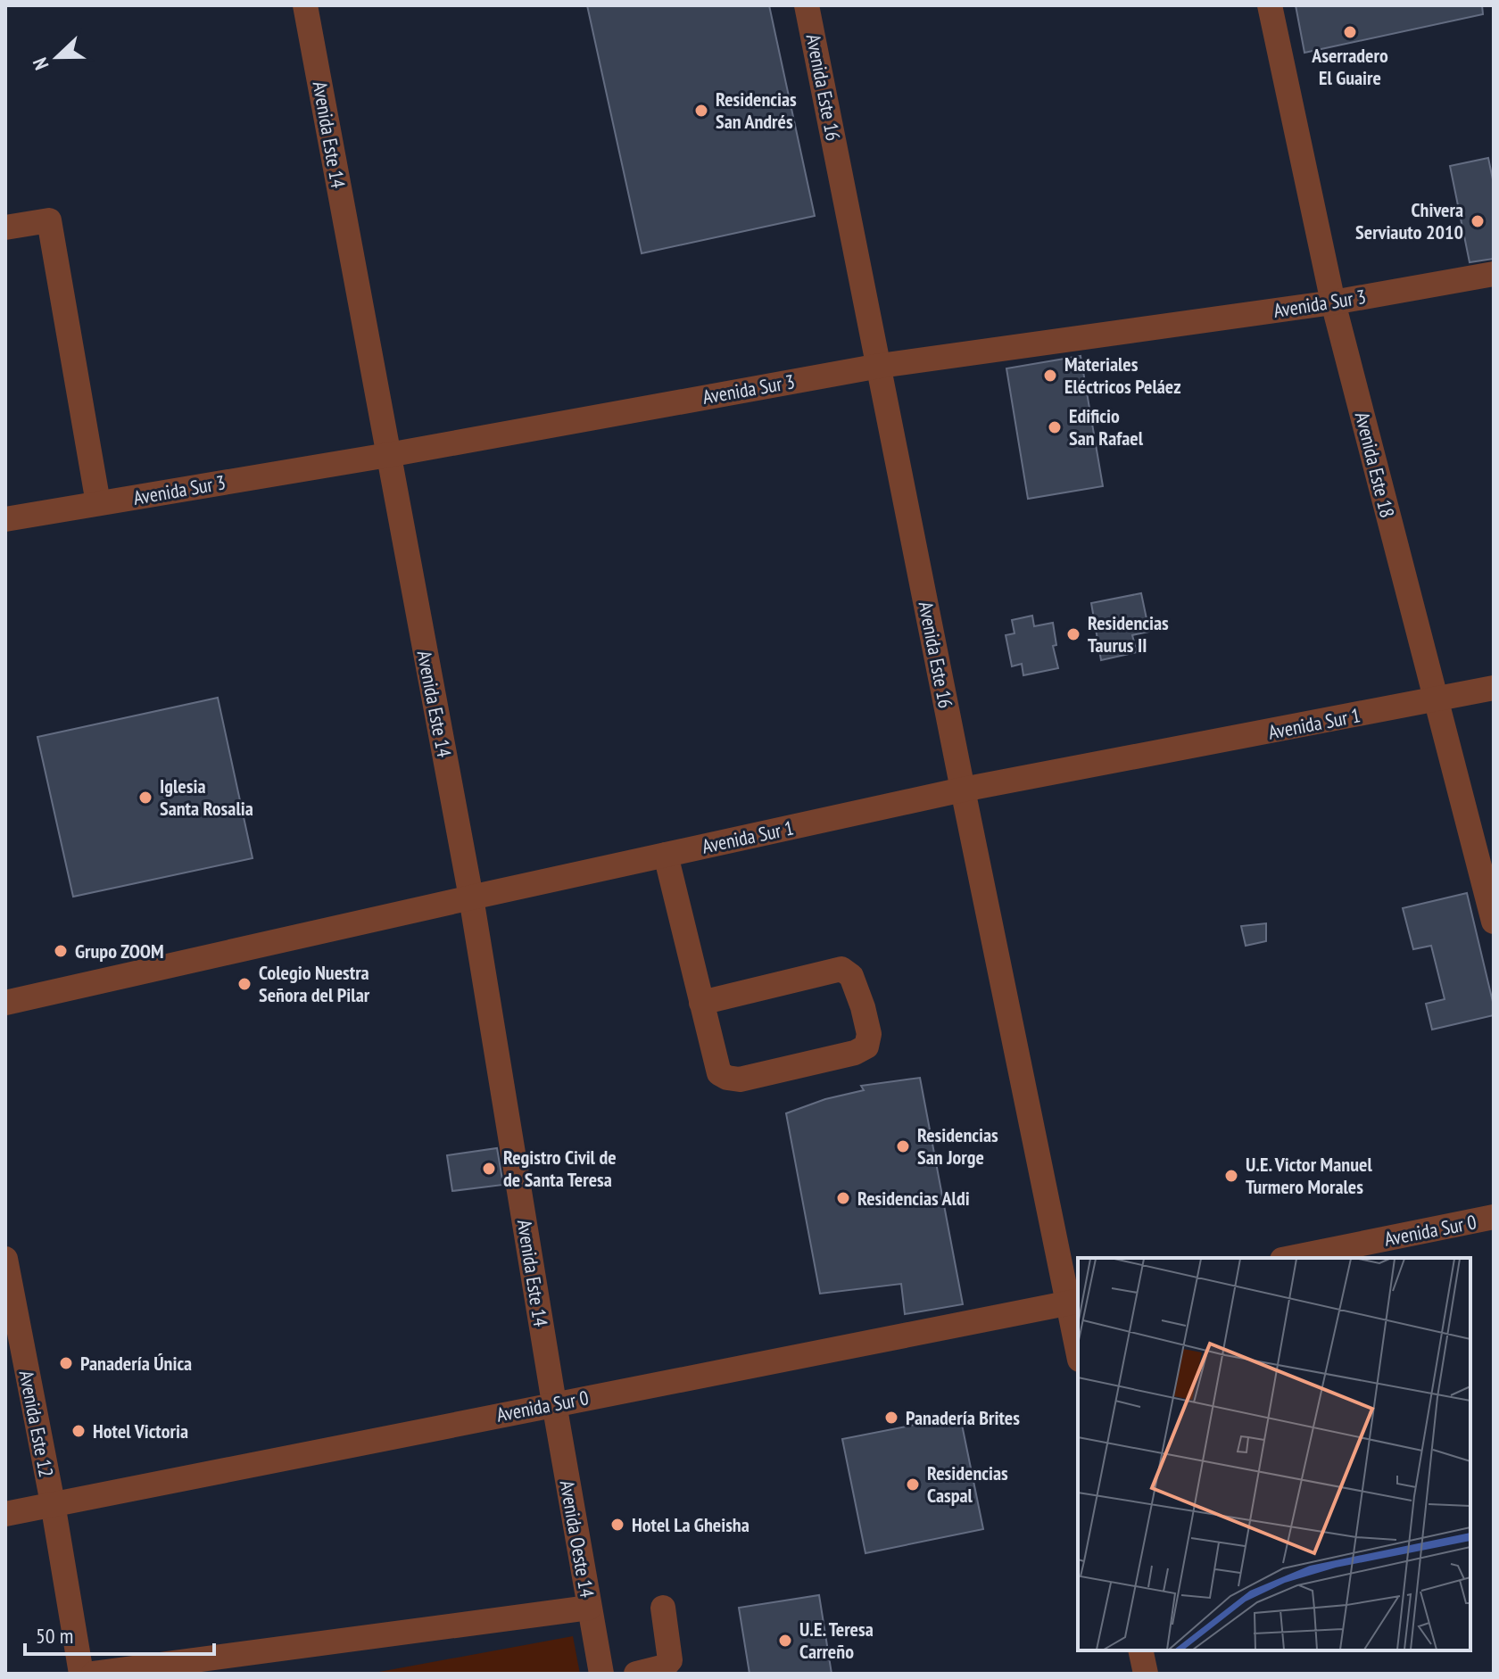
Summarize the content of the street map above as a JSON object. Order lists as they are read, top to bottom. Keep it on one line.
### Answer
{"streets":{"street":["Avenida Este 16","Avenida Este 14","Avenida Sur 3","Avenida Este 18","Avenida Sur 1","Avenida Sur 0","Avenida Este 12","Avenida Oeste 14"]},"crossings":[["Avenida Este 16","Avenida Sur 3"],["Avenida Este 16","Avenida Sur 1"],["Avenida Este 16","Avenida Sur 0"],["Avenida Este 14","Avenida Sur 3"],["Avenida Este 14","Avenida Sur 1"],["Avenida Este 14","Avenida Sur 0"],["Avenida Este 14","Avenida Oeste 14"],["Avenida Sur 3","Avenida Este 18"],["Avenida Este 18","Avenida Sur 1"],["Avenida Sur 0","Avenida Este 12"],["Avenida Sur 0","Avenida Oeste 14"]],"places":["Aserradero El Guaire","Residencias San Andrés","Chivera Serviauto 2010","Materiales Eléctricos Peláez","Edificio San Rafael","Residencias Taurus II","Iglesia Santa Rosalia","Grupo ZOOM","Colegio Nuestra Señora del Pilar","Residencias San Jorge","Registro Civil de de Santa Teresa","U.E. Victor Manuel Turmero Morales","Residencias Aldi","Panadería Única","Panadería Brites","Hotel Victoria","Residencias Caspal","Hotel La Gheisha","U.E. Teresa Carreño"],"scale_bar":"50 m","north":"left"}
